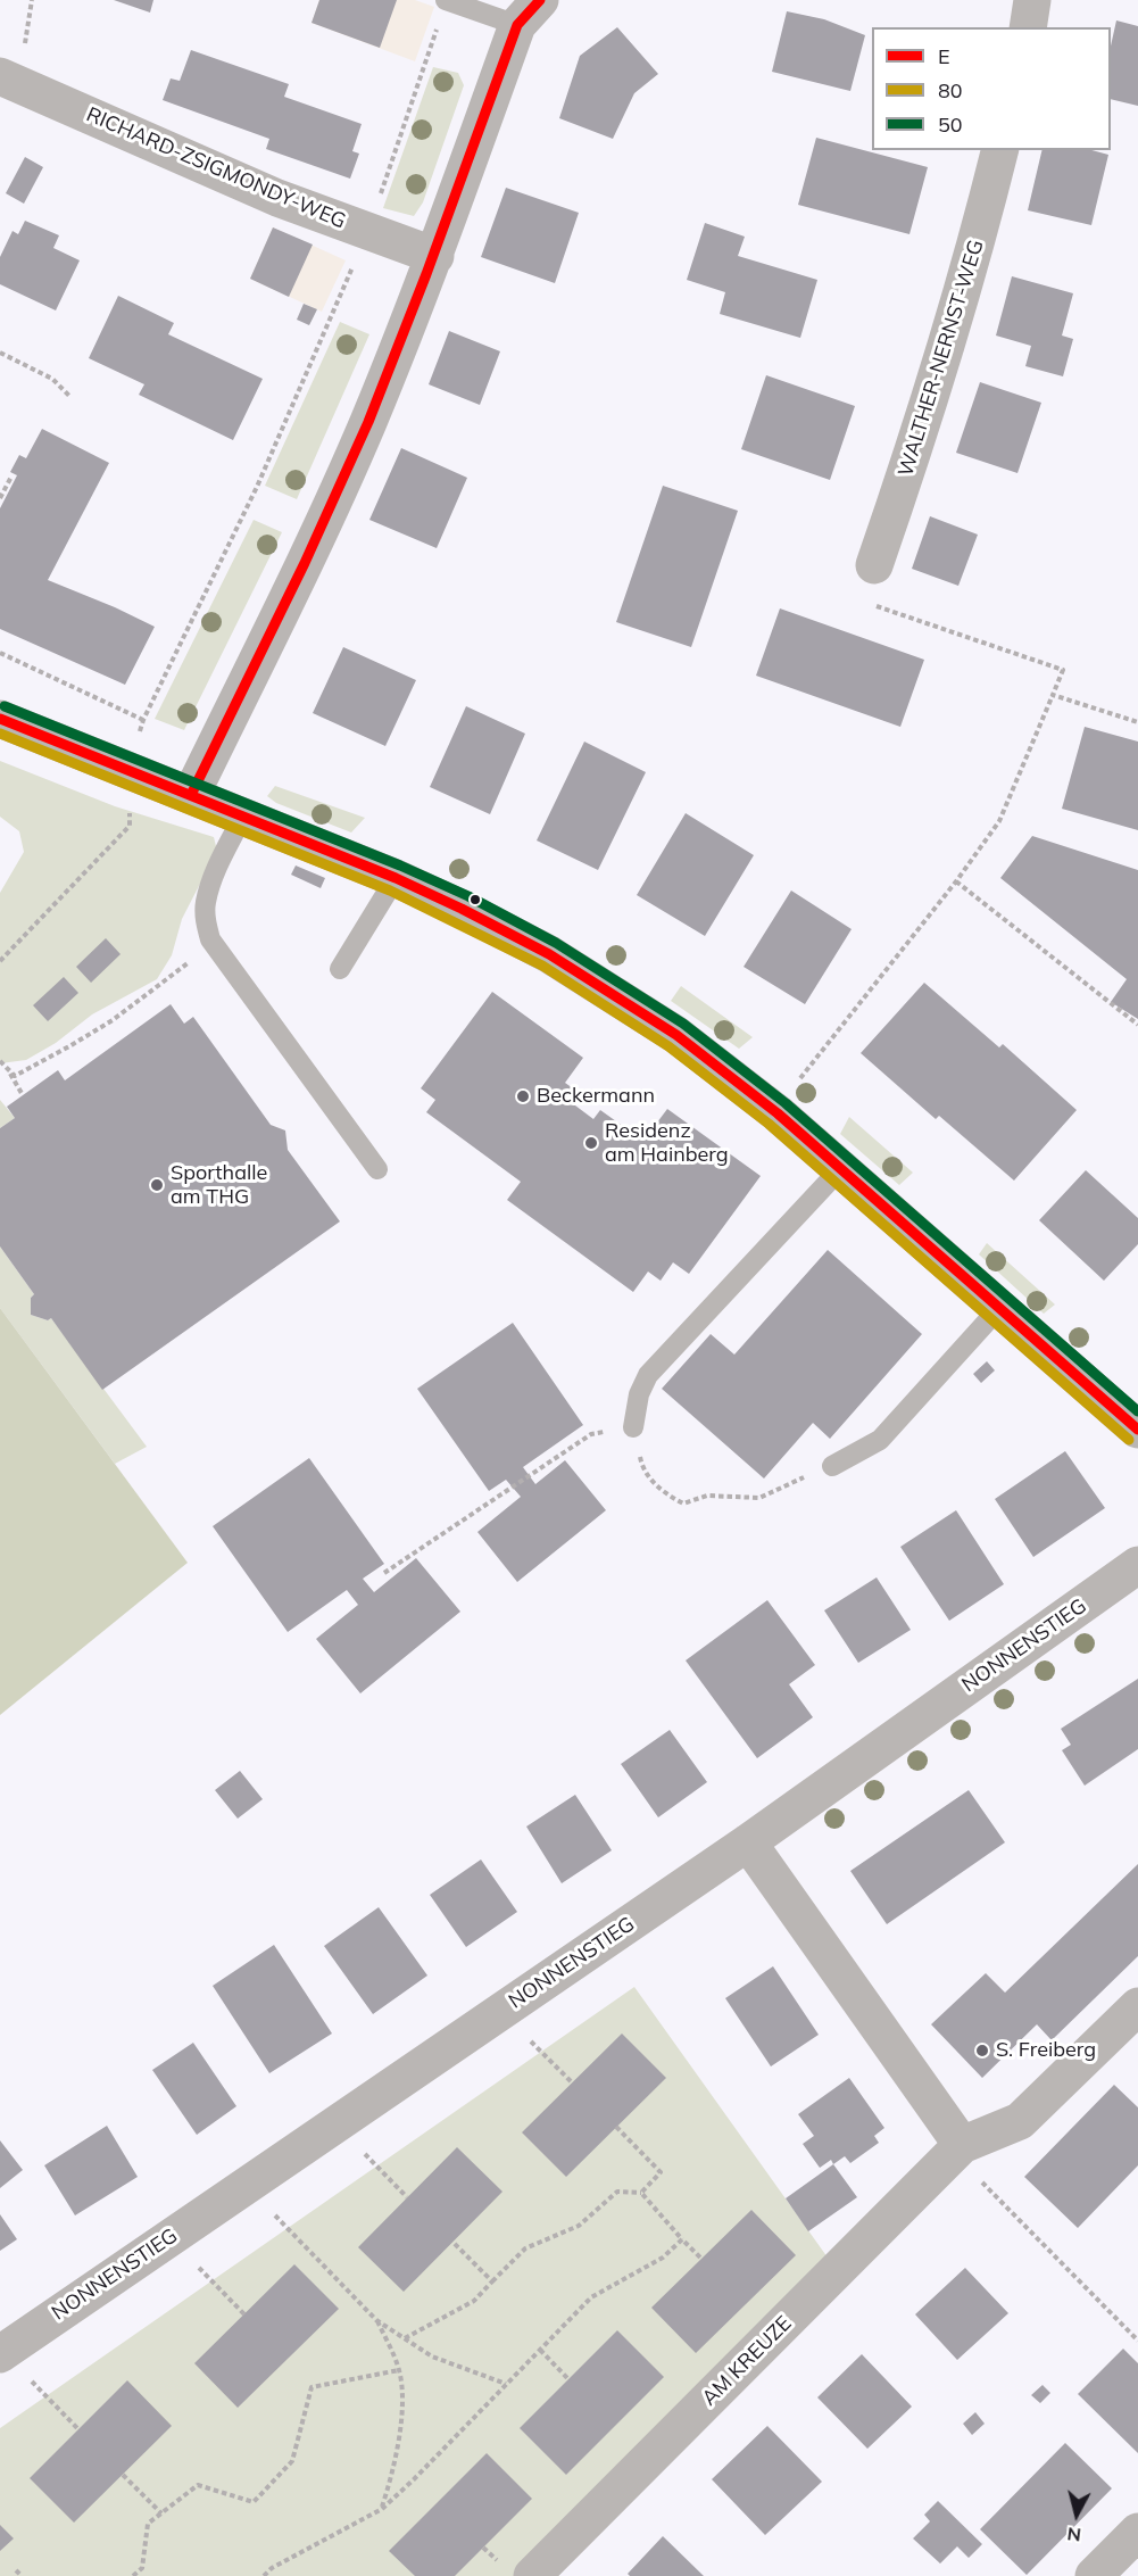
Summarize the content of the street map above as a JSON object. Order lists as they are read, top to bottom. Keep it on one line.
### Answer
{"streets":{"street":["RICHARD-ZSIGMONDY-WEG","WALTHER-NERNST-WEG","NONNENSTIEG","AM KREUZE"]},"places":["Beckermann","Residenz am Hainberg","Sporthalle am THG","S. Freiberg"],"lines":["transit line E","transit line 50","transit line 80"],"legend":["E","80","50"],"north":"bottom"}
